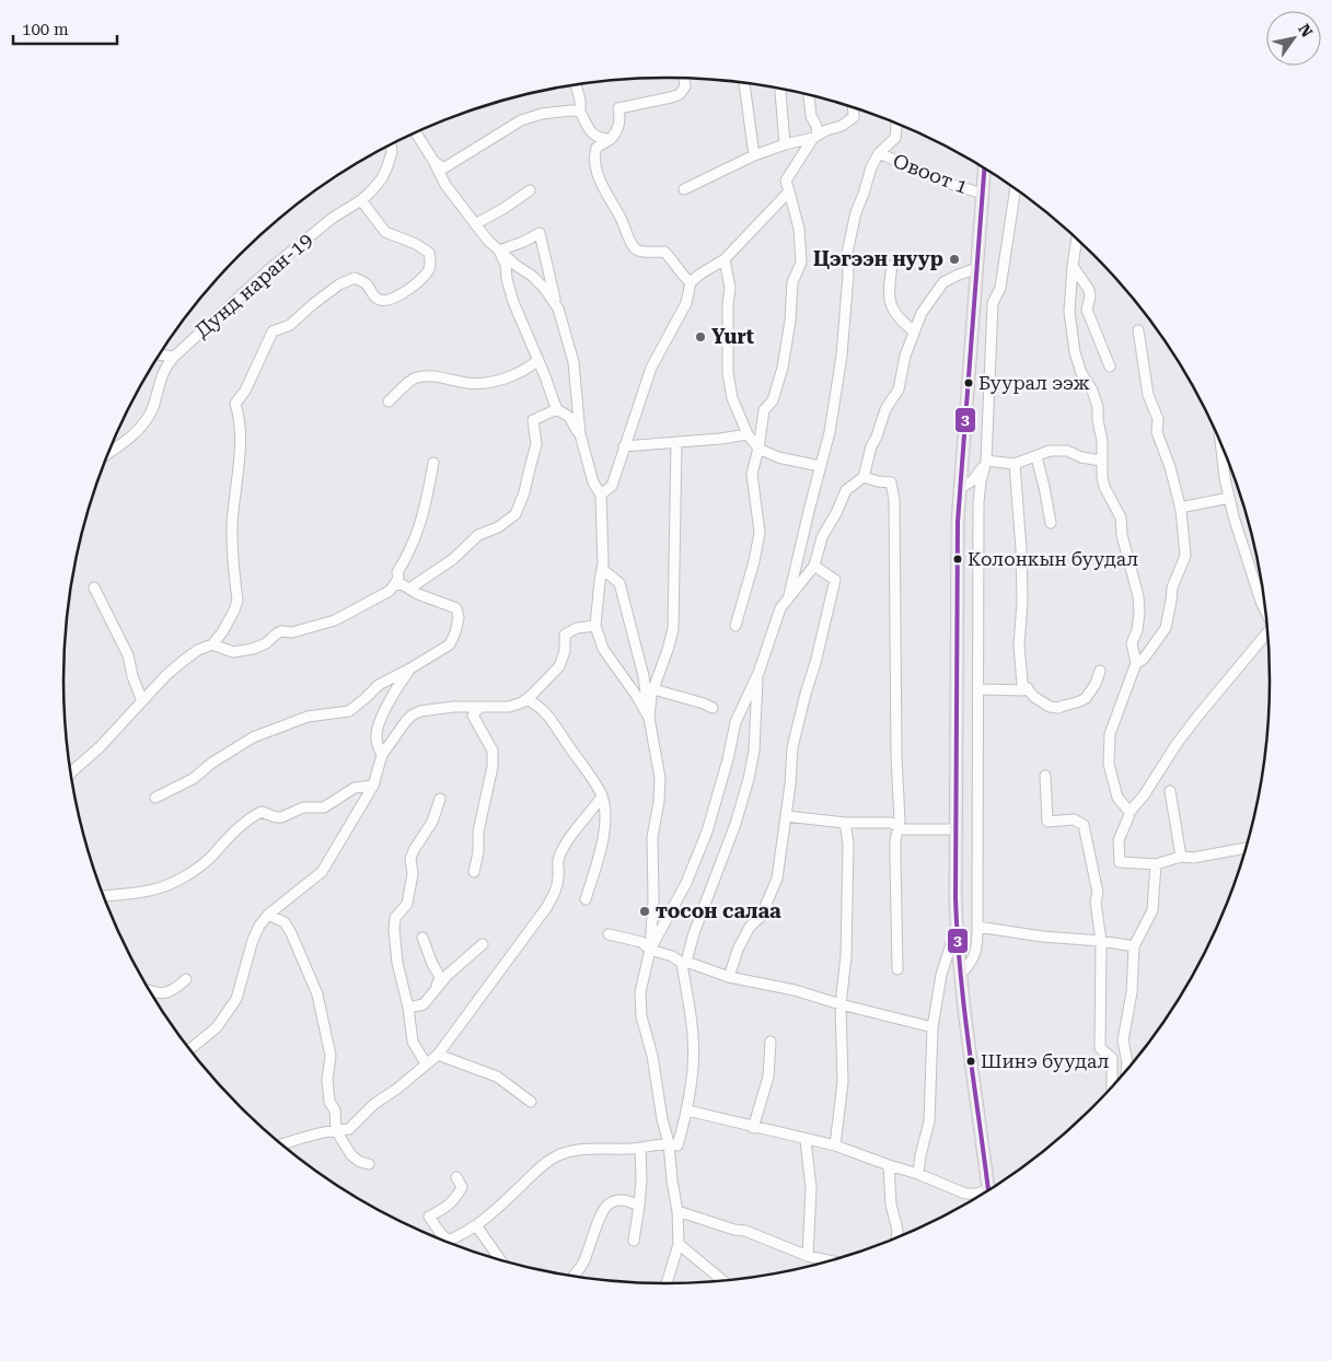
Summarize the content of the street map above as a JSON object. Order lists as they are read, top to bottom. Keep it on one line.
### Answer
{"streets":{"street":["Овоот 1","Дунд наран-19"]},"places":["Цэгээн нуур","Yurt","Буурал ээж","Колонкын буудал","тосон салаа","Шинэ буудал"],"lines":["transit line 3"],"scale_bar":"100 m","north":"top right"}
